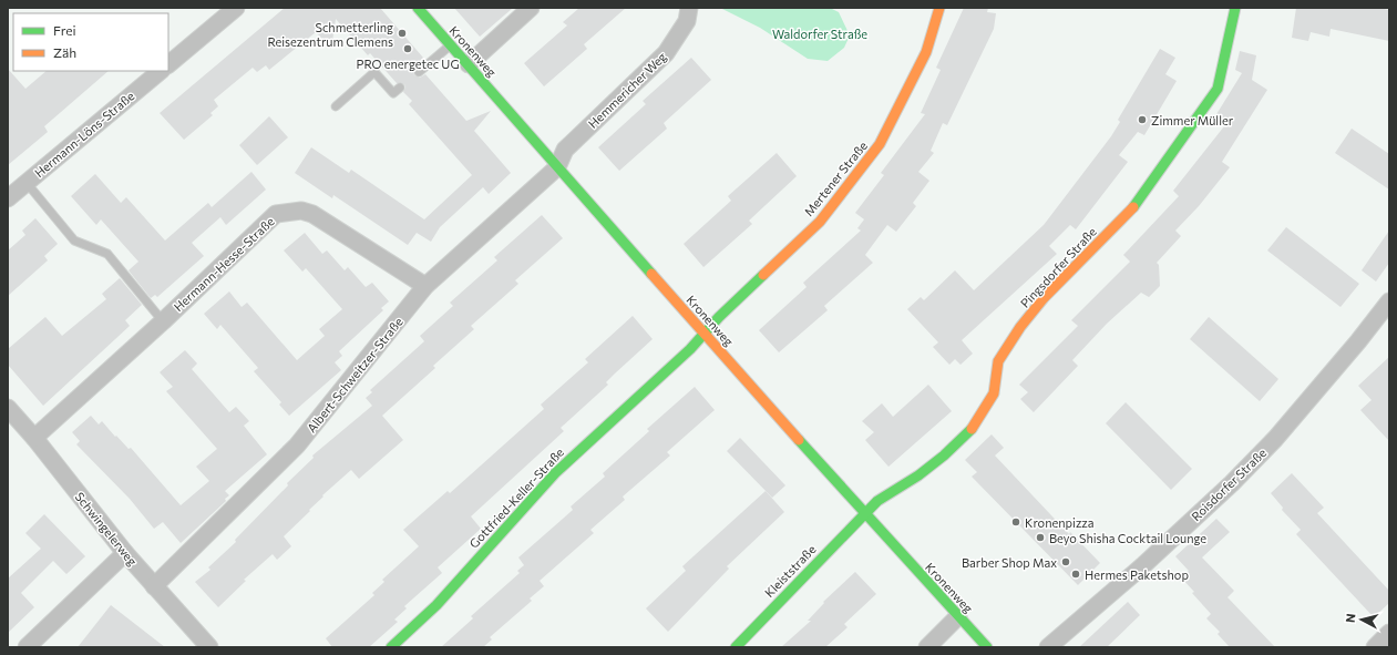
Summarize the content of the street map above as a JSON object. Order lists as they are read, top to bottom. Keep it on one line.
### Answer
{"streets":{"street":["Kronenweg","Hemmericher Weg","Hermann-Löns-Straße","Mertener Straße","Hermann-Hesse-Straße","Pingsdorfer Straße","Albert-Schweitzer-Straße","Roisdorfer Straße","Gottfried-Keller-Straße","Schwingelerweg","Kleiststraße"]},"crossings":[["Kronenweg","Hemmericher Weg"],["Kronenweg","Mertener Straße"],["Kronenweg","Pingsdorfer Straße"],["Kronenweg","Albert-Schweitzer-Straße"],["Kronenweg","Gottfried-Keller-Straße"],["Kronenweg","Kleiststraße"],["Hemmericher Weg","Albert-Schweitzer-Straße"],["Hermann-Löns-Straße","Hermann-Hesse-Straße"],["Mertener Straße","Gottfried-Keller-Straße"],["Hermann-Hesse-Straße","Albert-Schweitzer-Straße"],["Hermann-Hesse-Straße","Schwingelerweg"],["Pingsdorfer Straße","Kleiststraße"],["Albert-Schweitzer-Straße","Schwingelerweg"]],"parks":["Waldorfer Straße"],"places":["Schmetterling Reisezentrum Clemens","PRO energetec UG","Zimmer Müller","Kronenpizza","Beyo Shisha Cocktail Lounge","Barber Shop Max","Hermes Paketshop"],"legend":["Frei","Zäh"],"north":"left"}
